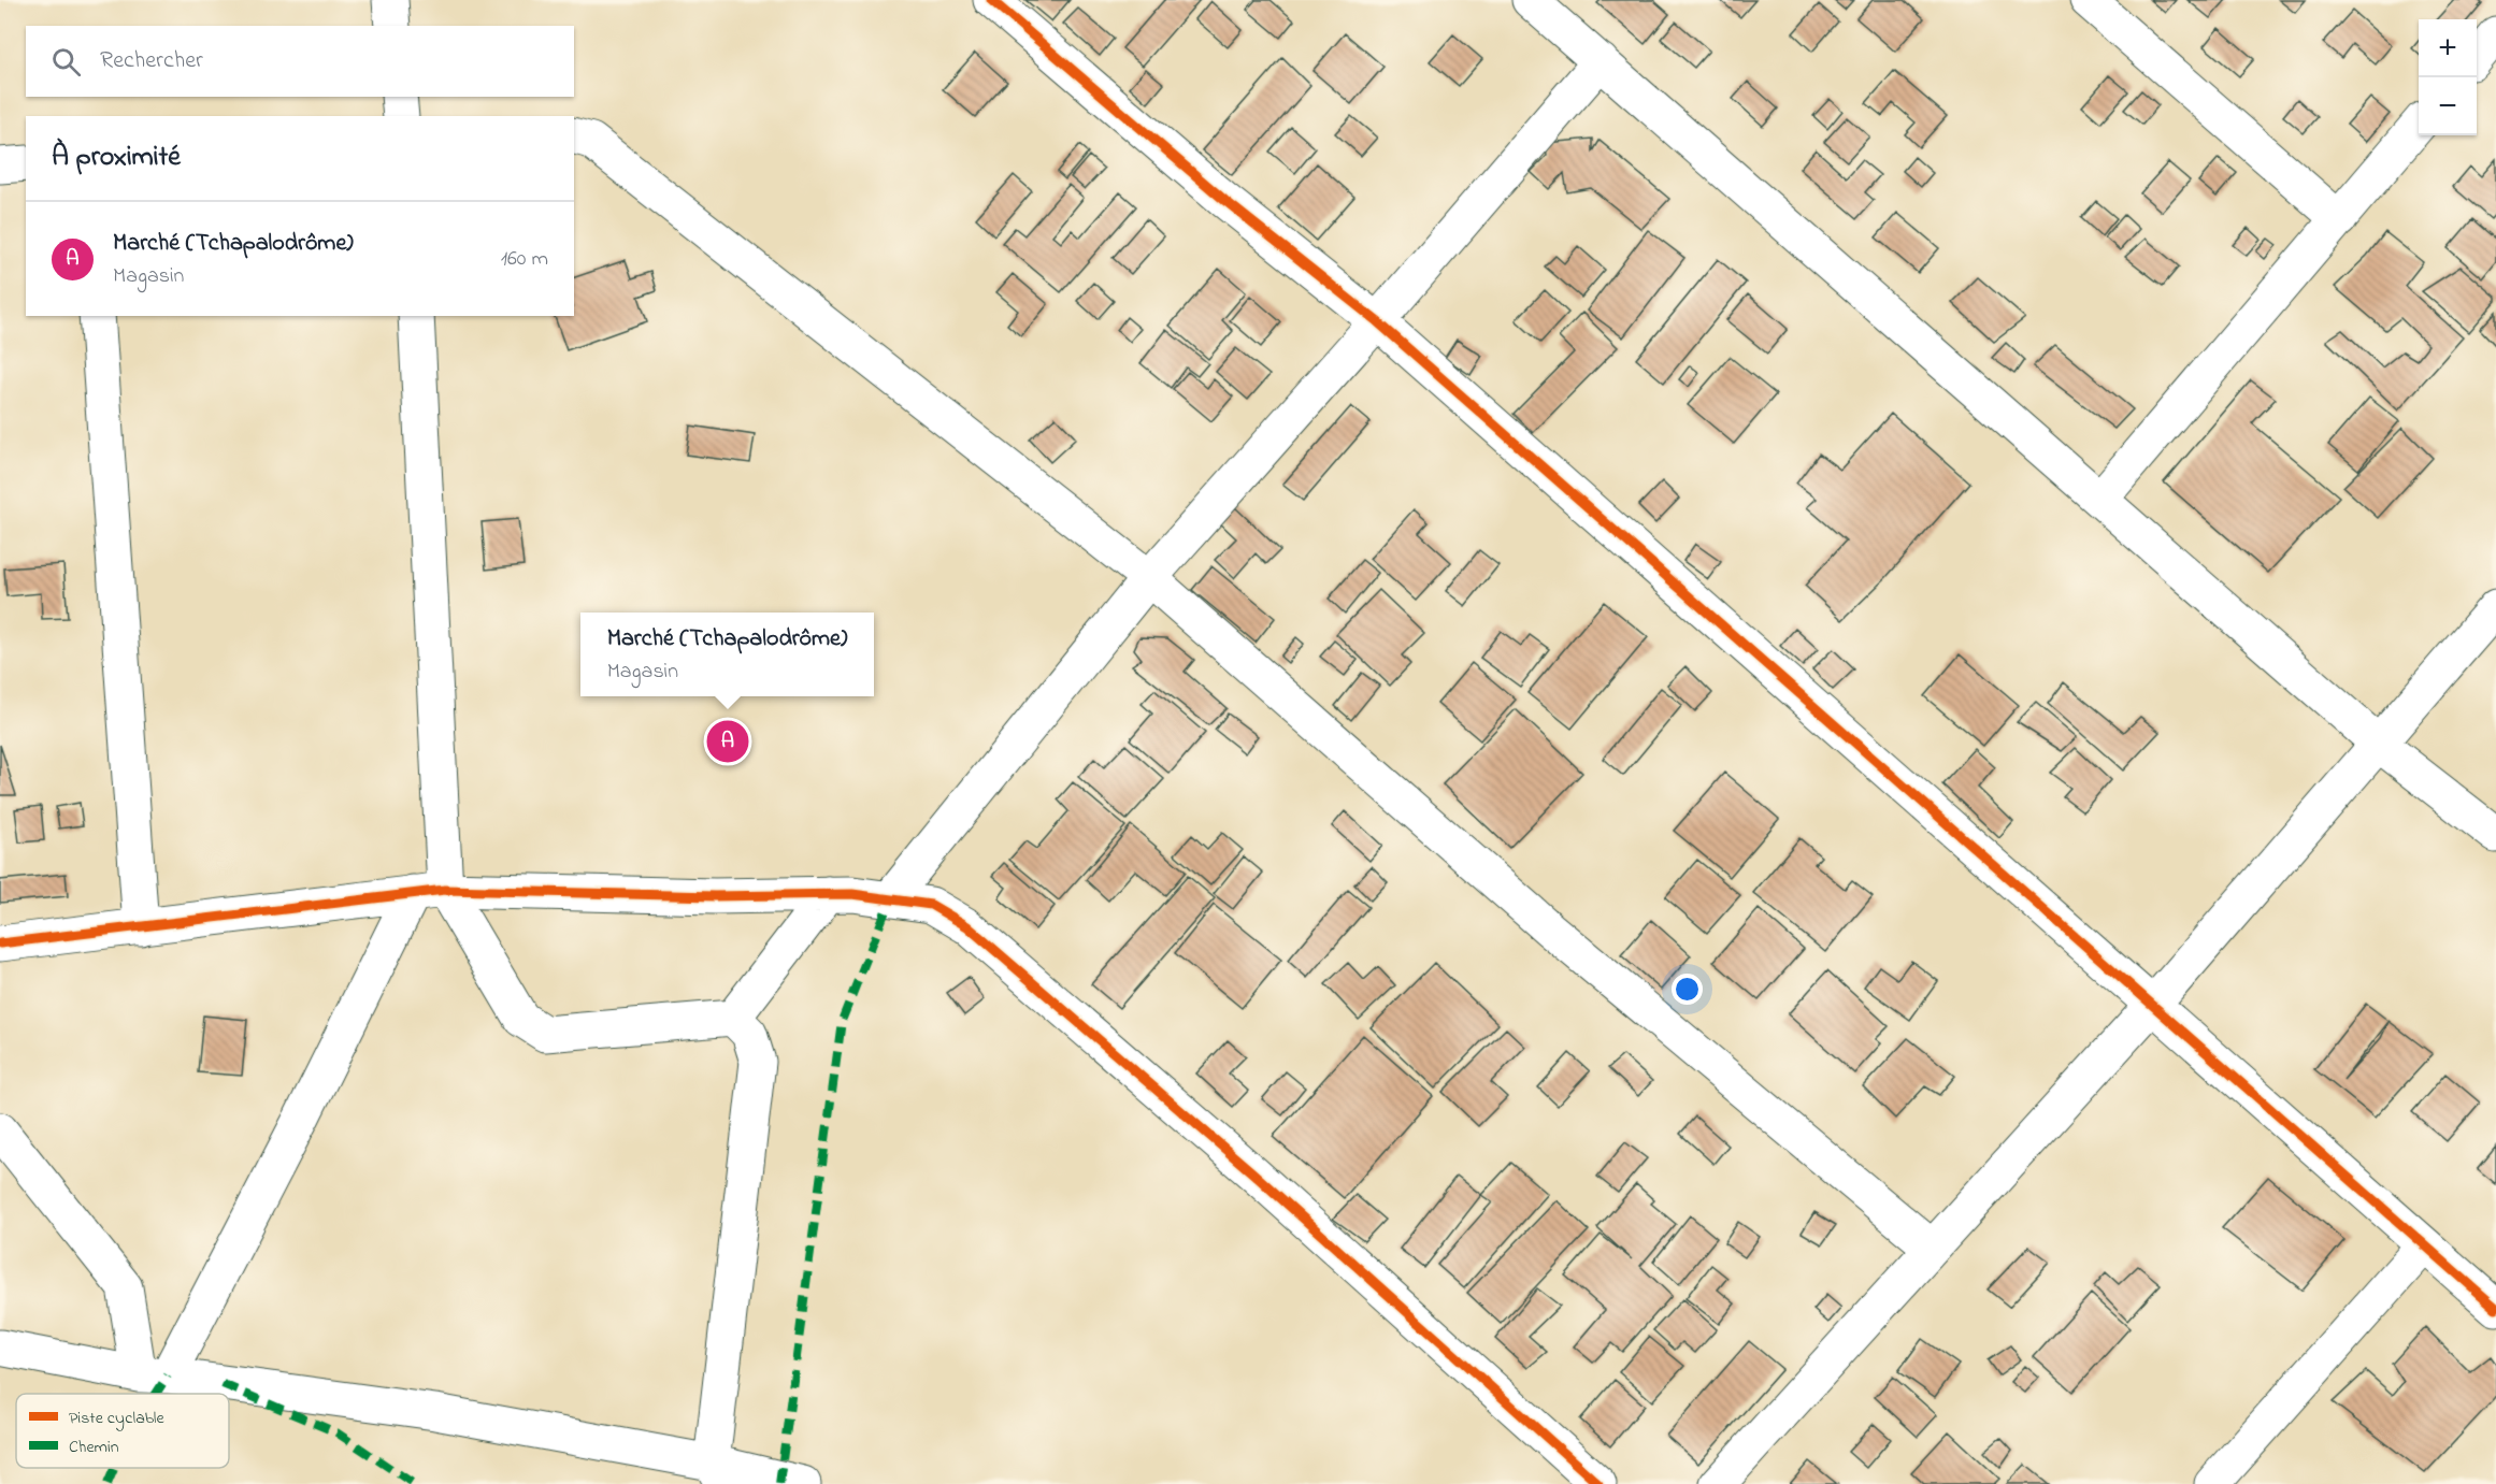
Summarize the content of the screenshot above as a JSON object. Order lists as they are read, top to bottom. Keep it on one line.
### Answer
{"legend":["Piste cyclable","Chemin"],"page":{"map_buttons":["+","−"],"search":"Rechercher","heading":"À proximité","list":[{"mark":"A","name":"Marché (Tchapalodrôme)","note":"Magasin","value":"160 m"}],"popup":["Marché (Tchapalodrôme)","Magasin"],"pins":"A"}}
